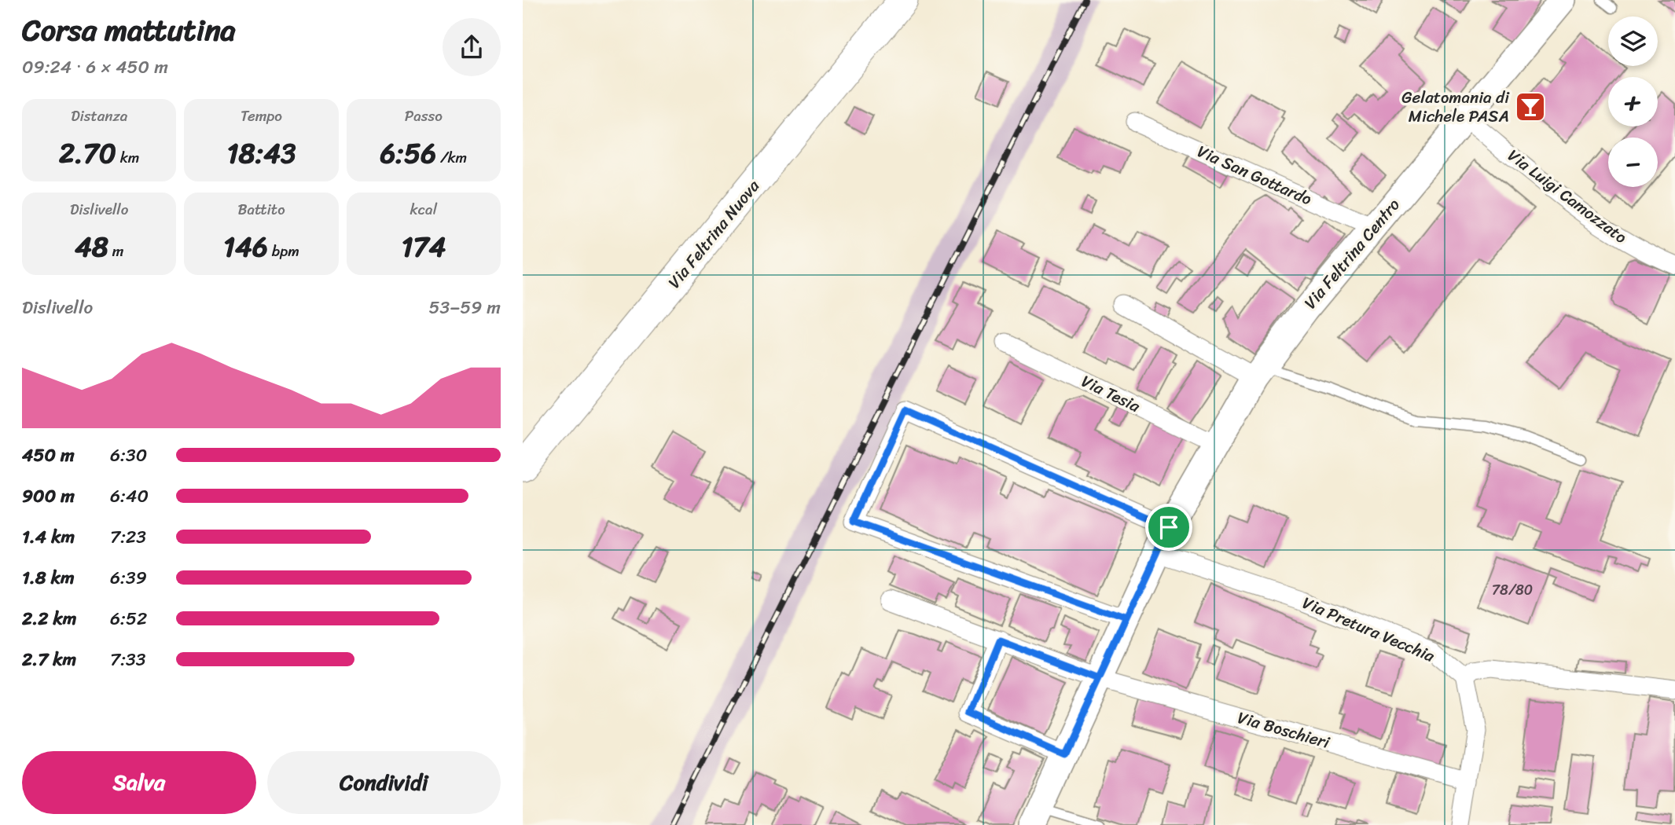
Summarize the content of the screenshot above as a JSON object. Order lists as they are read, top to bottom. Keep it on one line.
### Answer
{"streets":{"main road":["Via Feltrina Nuova","Via Feltrina Centro"],"street":["Via San Gottardo","Via Luigi Camozzato","Via Tesia","Via Pretura Vecchia","Via Boschieri"]},"crossings":[["Via San Gottardo","Via Feltrina Centro"],["Via Luigi Camozzato","Via Feltrina Centro"],["Via Feltrina Centro","Via Tesia"],["Via Feltrina Centro","Via Pretura Vecchia"],["Via Feltrina Centro","Via Boschieri"]],"places":{"bar":["Gelatomania di Michele PASA"]},"house_numbers":["78/80"],"page":{"heading":["Corsa mattutina","09:24 · 6 × 450 m"],"map_buttons":["+","−"],"stats":[["Distanza","2.70 km"],["Tempo","18:43"],["Passo","6:56 /km"],["Dislivello","48 m"],["Battito","146 bpm"],["kcal","174"]],"chart":["Dislivello","53–59 m"],"list":[{"name":"450 m","note":"6:30"},{"name":"900 m","note":"6:40"},{"name":"1.4 km","note":"7:23"},{"name":"1.8 km","note":"6:39"},{"name":"2.2 km","note":"6:52"},{"name":"2.7 km","note":"7:33"}],"buttons":["Salva","Condividi"]}}
